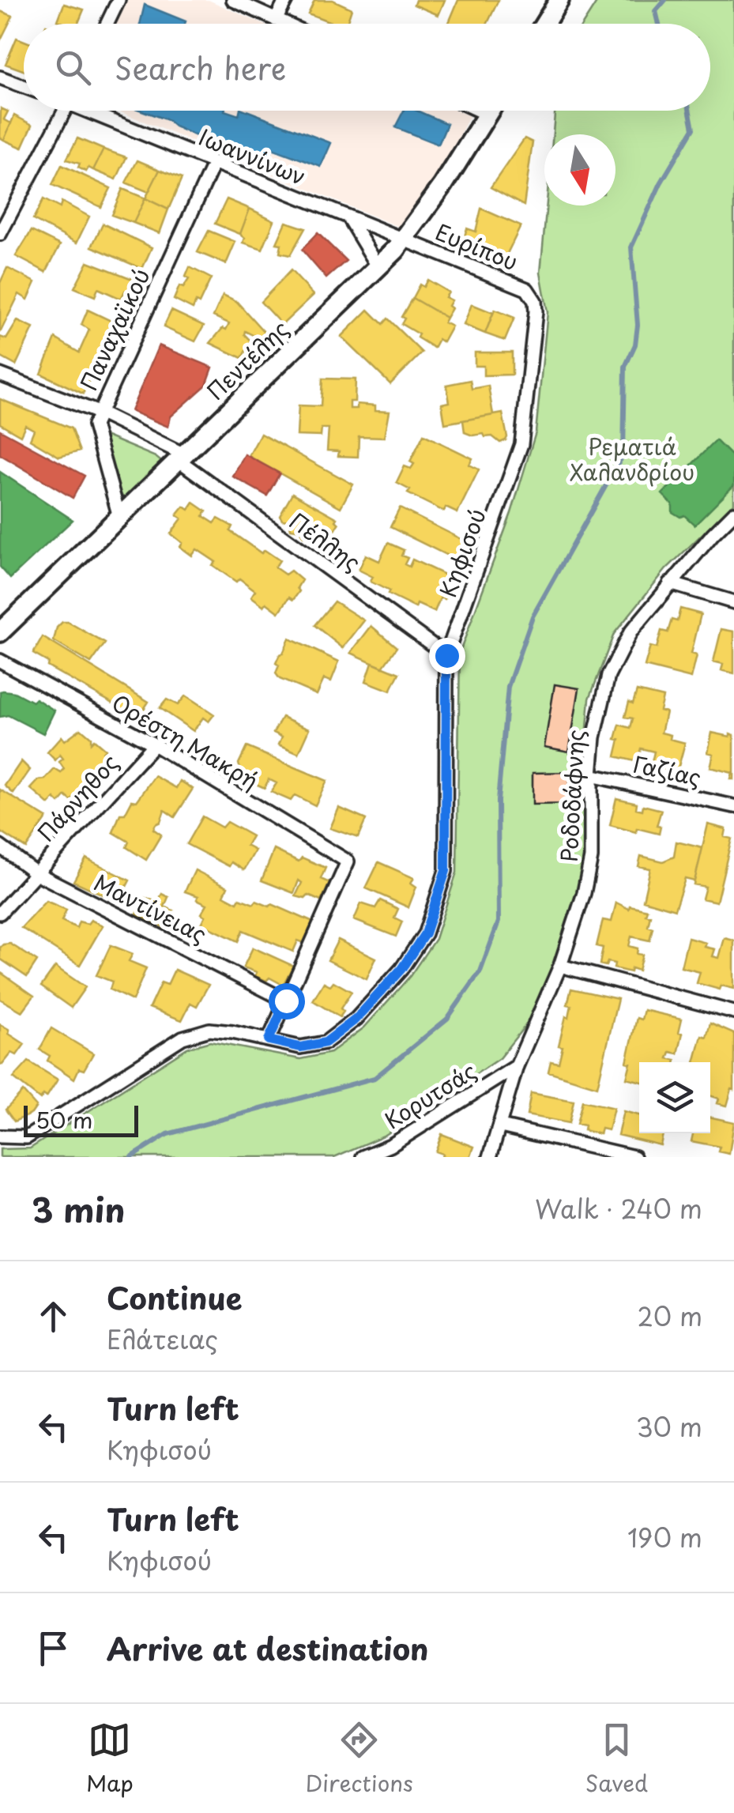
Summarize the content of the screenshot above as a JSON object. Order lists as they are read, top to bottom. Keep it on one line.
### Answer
{"streets":{"main road":["Πεντέλης"],"street":["Ιωαννίνων","Ευρίπου","Παναχαϊκού","Πέλλης","Κηφισού","Ορέστη Μακρή","Γαζίας","Ροδοδάφνης","Πάρνηθος","Μαντίνειας","Κορυτσάς"]},"crossings":[["Ιωαννίνων","Ευρίπου"],["Ιωαννίνων","Παναχαϊκού"],["Ιωαννίνων","Πεντέλης"],["Ευρίπου","Πεντέλης"],["Ευρίπου","Κηφισού"],["Παναχαϊκού","Πεντέλης"],["Παναχαϊκού","Πέλλης"],["Πεντέλης","Πέλλης"],["Πέλλης","Κηφισού"],["Ορέστη Μακρή","Πάρνηθος"],["Ορέστη Μακρή","Μαντίνειας"],["Γαζίας","Ροδοδάφνης"],["Ροδοδάφνης","Κορυτσάς"],["Πάρνηθος","Μαντίνειας"]],"parks":["Ρεματιά Χαλανδρίου"],"scale_bar":"50 m","north":"bottom","page":{"search":"Search here","scale":"50 m","heading":["3 min","Walk · 240 m"],"list":[["Continue","Ελάτειας","20 m"],["Turn left","Κηφισού","30 m"],["Turn left","Κηφισού","190 m"],"Arrive at destination"],"nav":["Map","Directions","Saved"]}}
